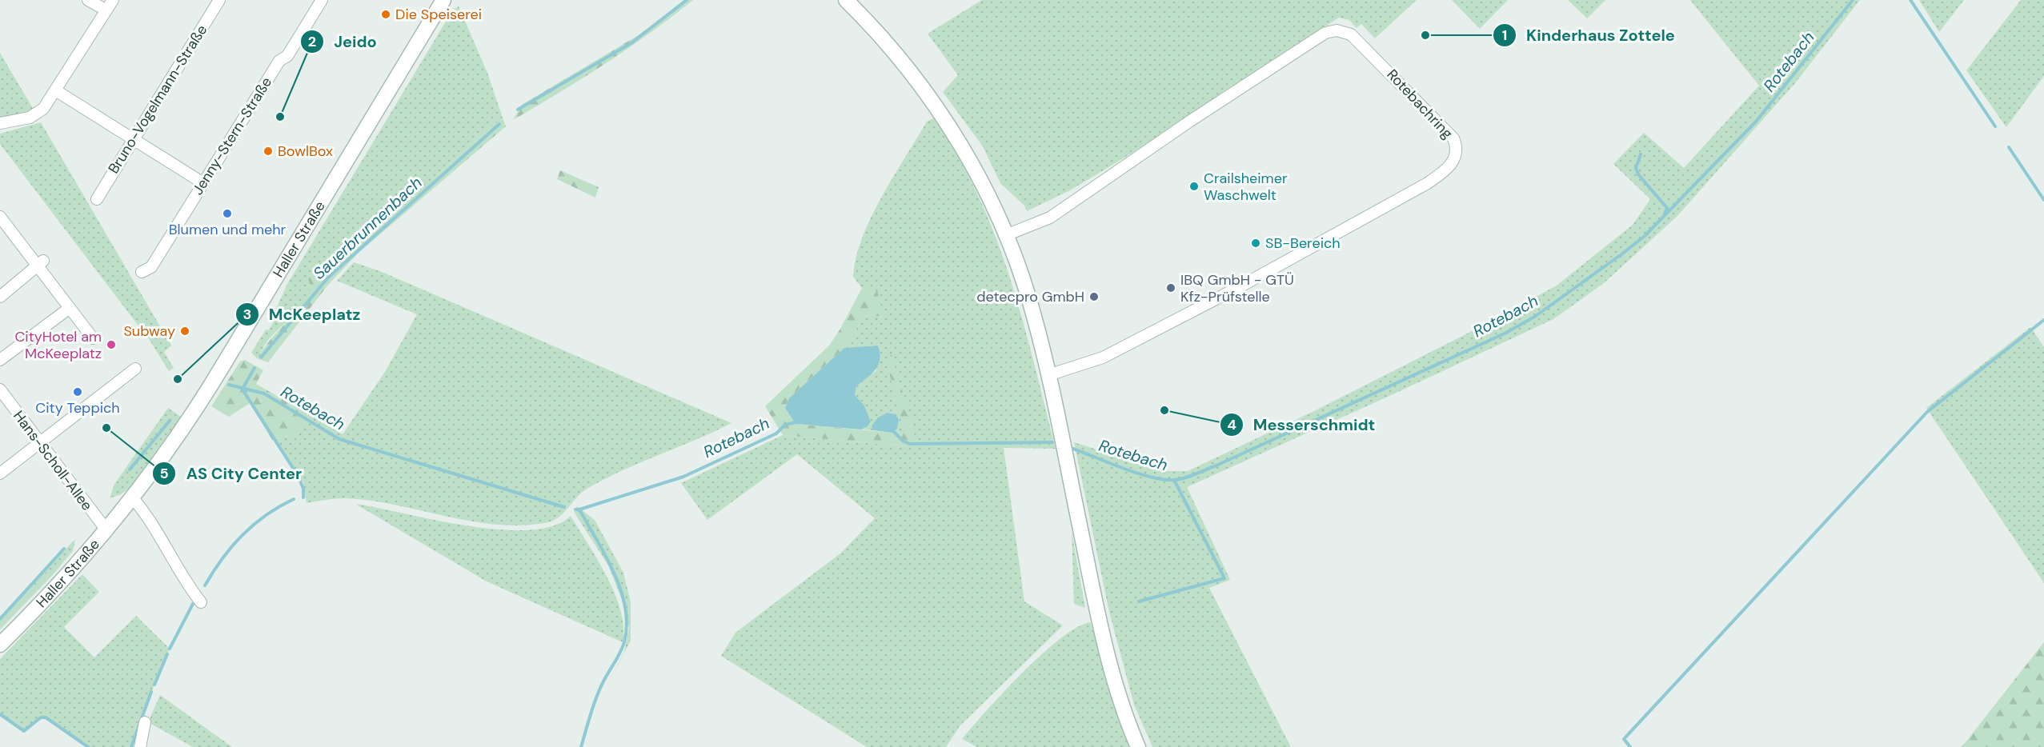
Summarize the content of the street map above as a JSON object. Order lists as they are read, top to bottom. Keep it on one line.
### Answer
{"streets":{"main road":["Haller Straße"],"street":["Bruno-Vogelmann-Straße","Rotebachring","Jenny-Stern-Straße","Hans-Scholl-Allee"]},"crossings":[["Haller Straße","Hans-Scholl-Allee"]],"water":["Rotebach","Sauerbrunnenbach"],"places":["Die Speiserei","Kinderhaus Zottele","Jeido","BowlBox","Crailsheimer Waschwelt","Blumen und mehr","SB-Bereich","IBQ GmbH - GTÜ Kfz-Prüfstelle","detecpro GmbH","Subway","CityHotel am McKeeplatz","McKeeplatz","City Teppich","Messerschmidt","AS City Center"]}
